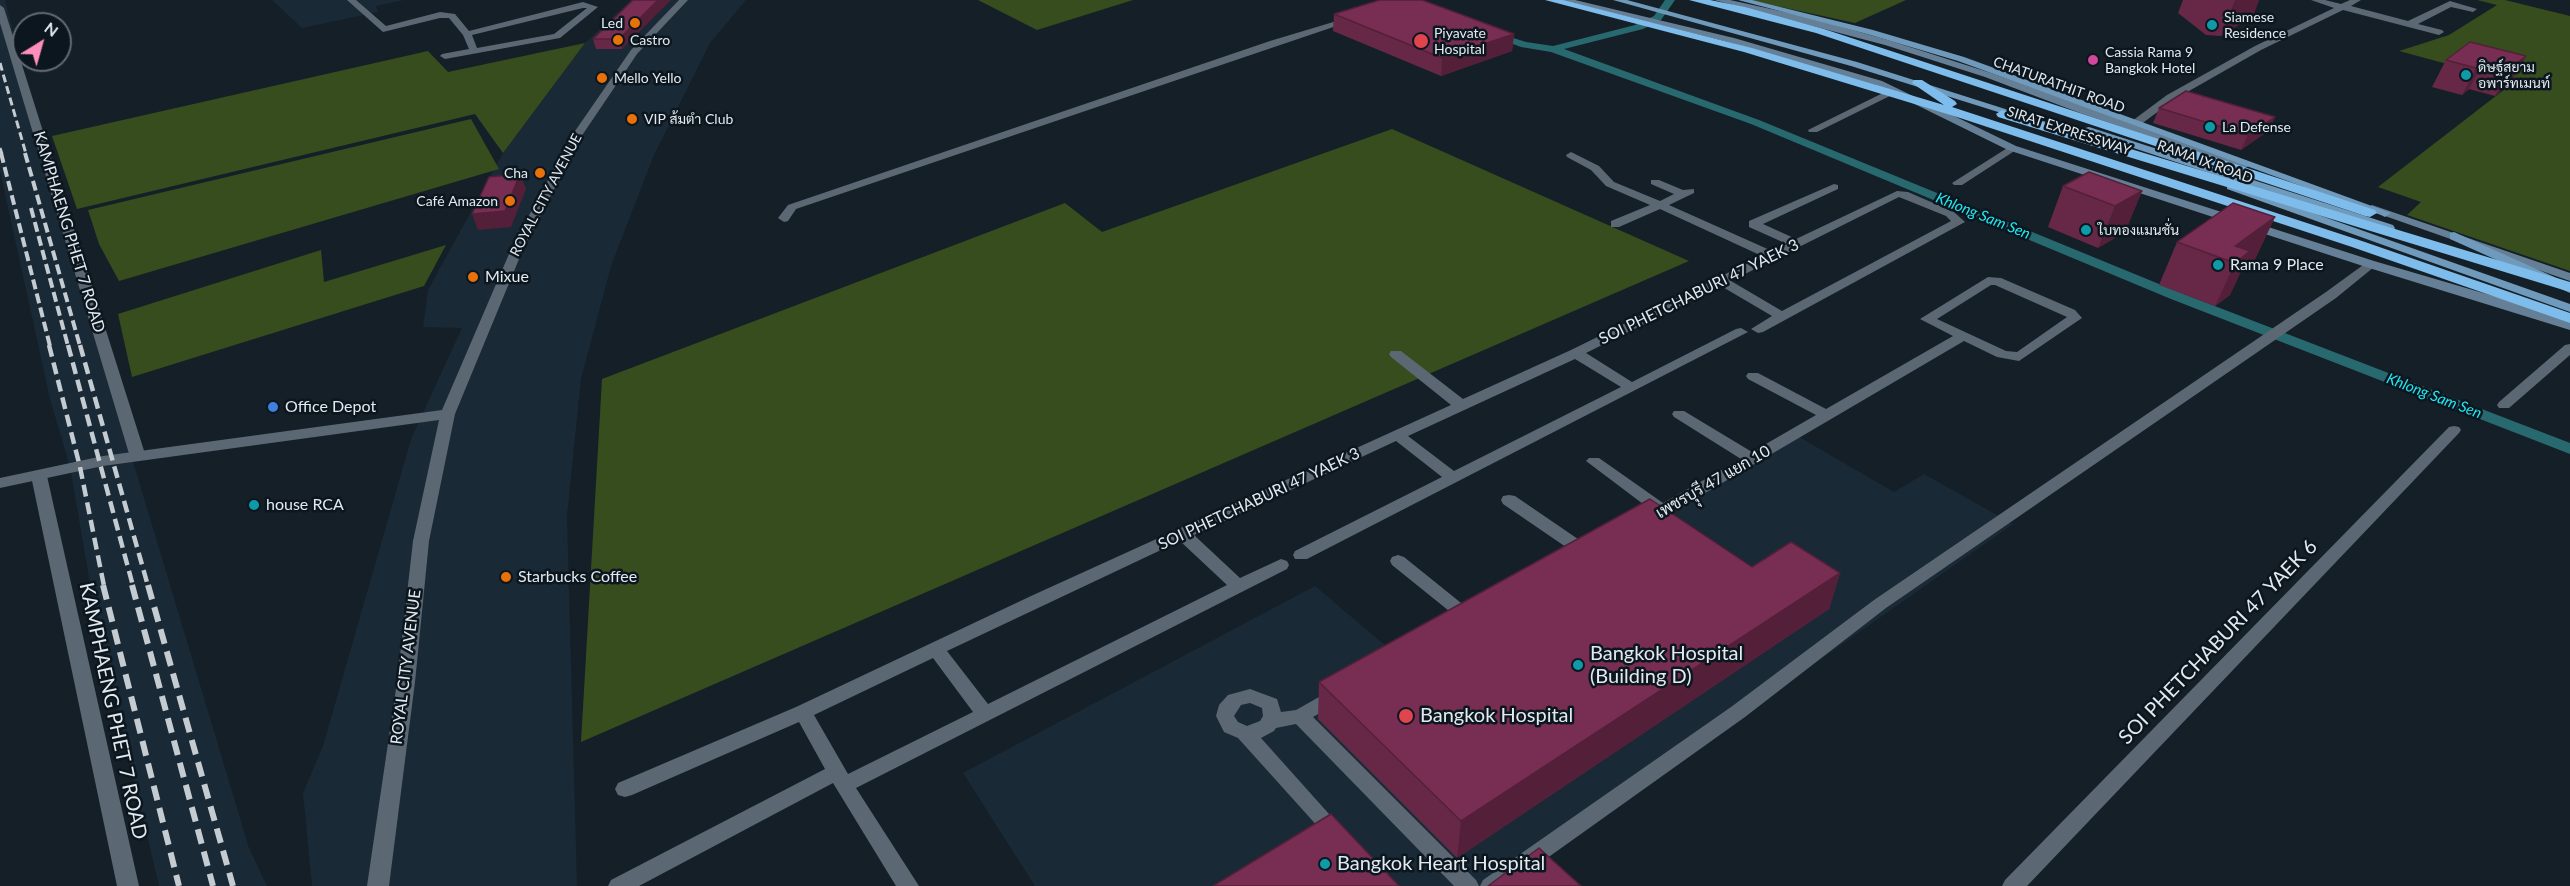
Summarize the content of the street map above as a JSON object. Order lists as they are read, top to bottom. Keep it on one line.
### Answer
{"streets":{"highway":["SIRAT EXPRESSWAY"],"main road":["CHATURATHIT ROAD","RAMA IX ROAD"],"street":["ROYAL CITY AVENUE","KAMPHAENG PHET 7 ROAD","SOI PHETCHABURI 47 YAEK 3","เพชรบุุรี 47 แยก 10","SOI PHETCHABURI 47 YAEK 6"]},"crossings":[["CHATURATHIT ROAD","RAMA IX ROAD"],["SIRAT EXPRESSWAY","RAMA IX ROAD"]],"water":["Khlong Sam Sen"],"places":["Led","Siamese Residence","Castro","Piyavate Hospital","Cassia Rama 9 Bangkok Hotel","ดิษฐ์สยาม อพาร์ทเมนท์","Mello Yello","VIP ส้มตำ Club","La Defense","Cha","Café Amazon","ใบทองแมนชั่น","Rama 9 Place","Mixue","Office Depot","house RCA","Starbucks Coffee","Bangkok Hospital (Building D)","Bangkok Hospital","Bangkok Heart Hospital"],"north":"top right"}
